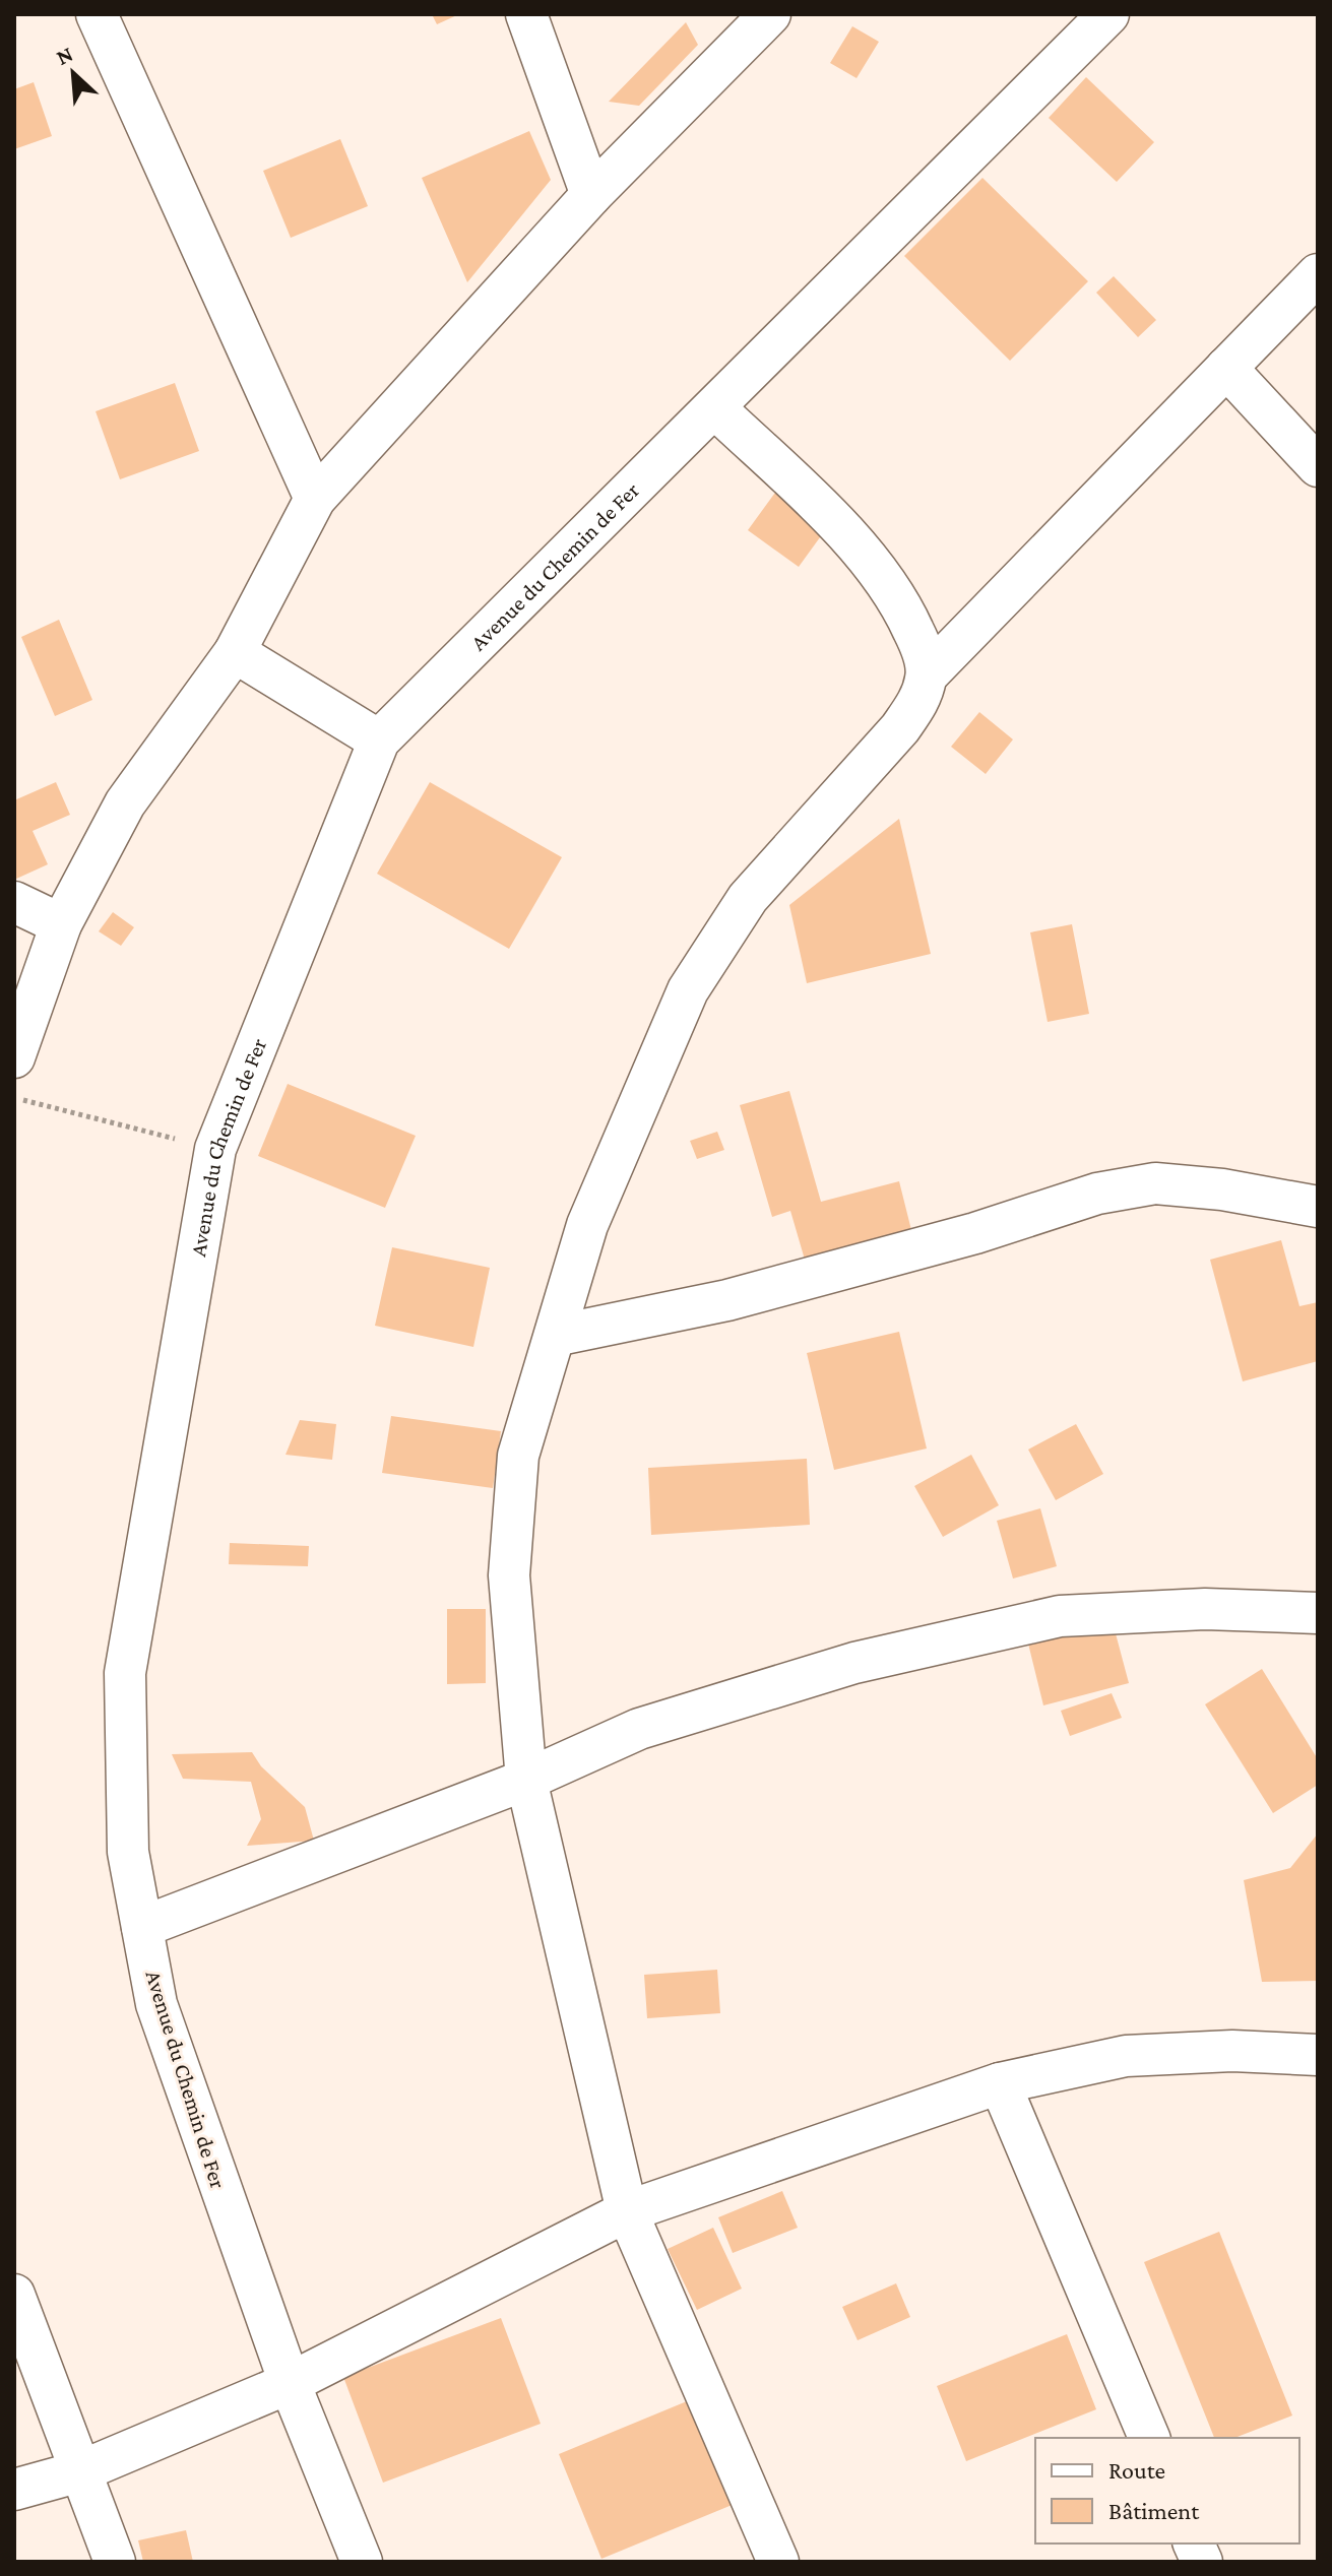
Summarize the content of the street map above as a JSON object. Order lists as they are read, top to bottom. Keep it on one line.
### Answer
{"streets":{"street":["Avenue du Chemin de Fer"]},"legend":["Route","Bâtiment"],"north":"top left"}
